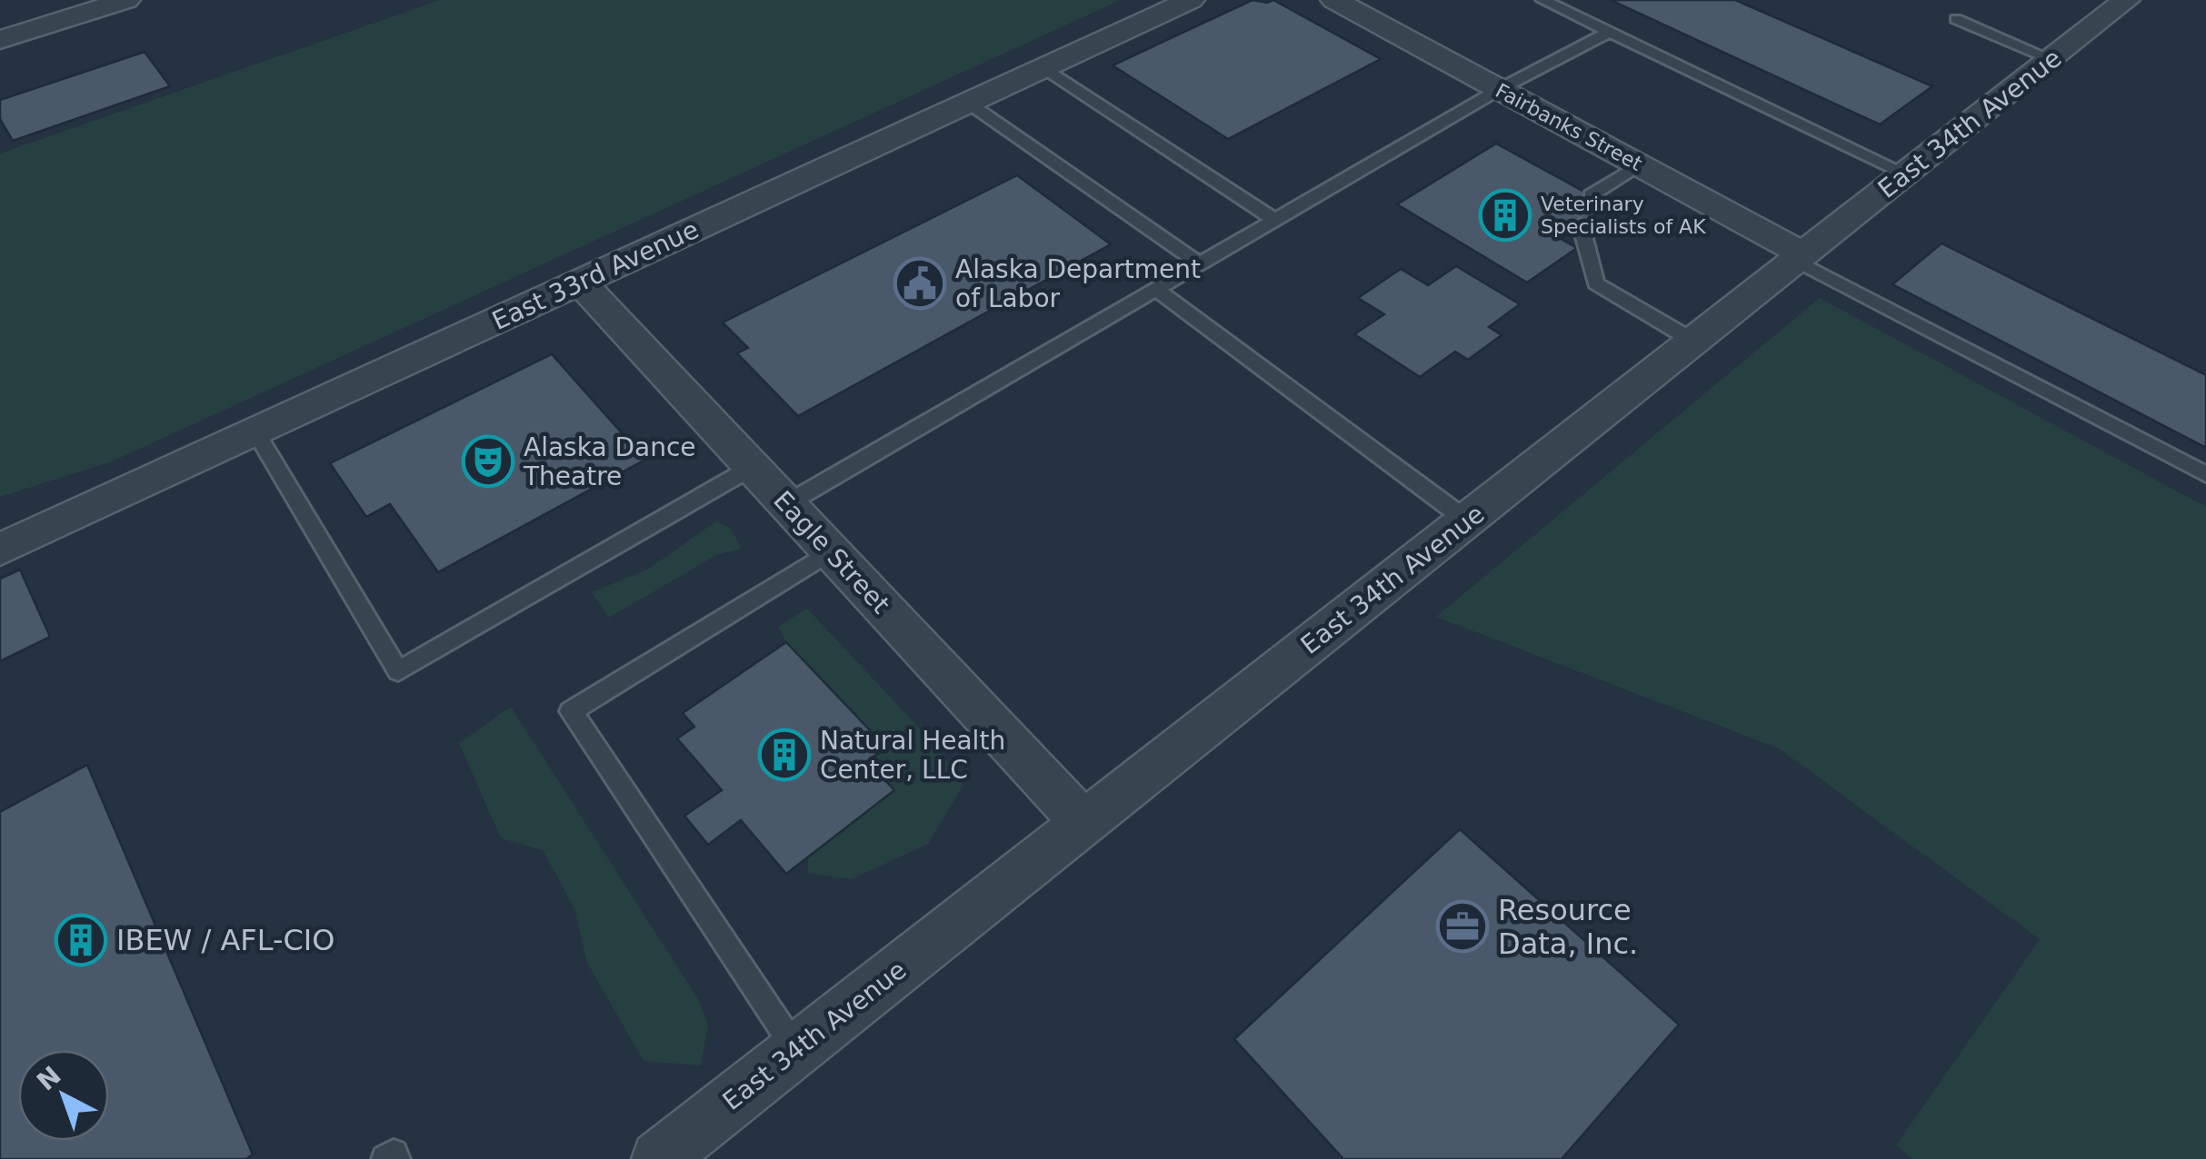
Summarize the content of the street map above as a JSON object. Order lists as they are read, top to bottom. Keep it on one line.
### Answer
{"streets":{"street":["East 34th Avenue","Fairbanks Street","East 33rd Avenue","Eagle Street"]},"crossings":[["East 34th Avenue","Fairbanks Street"],["East 34th Avenue","Eagle Street"],["East 33rd Avenue","Eagle Street"]],"places":{"building":["Veterinary Specialists of AK","Natural Health Center, LLC","IBEW / AFL-CIO"],"public building":["Alaska Department of Labor"],"theatre":["Alaska Dance Theatre"],"office":["Resource Data, Inc."]},"north":"top left"}
